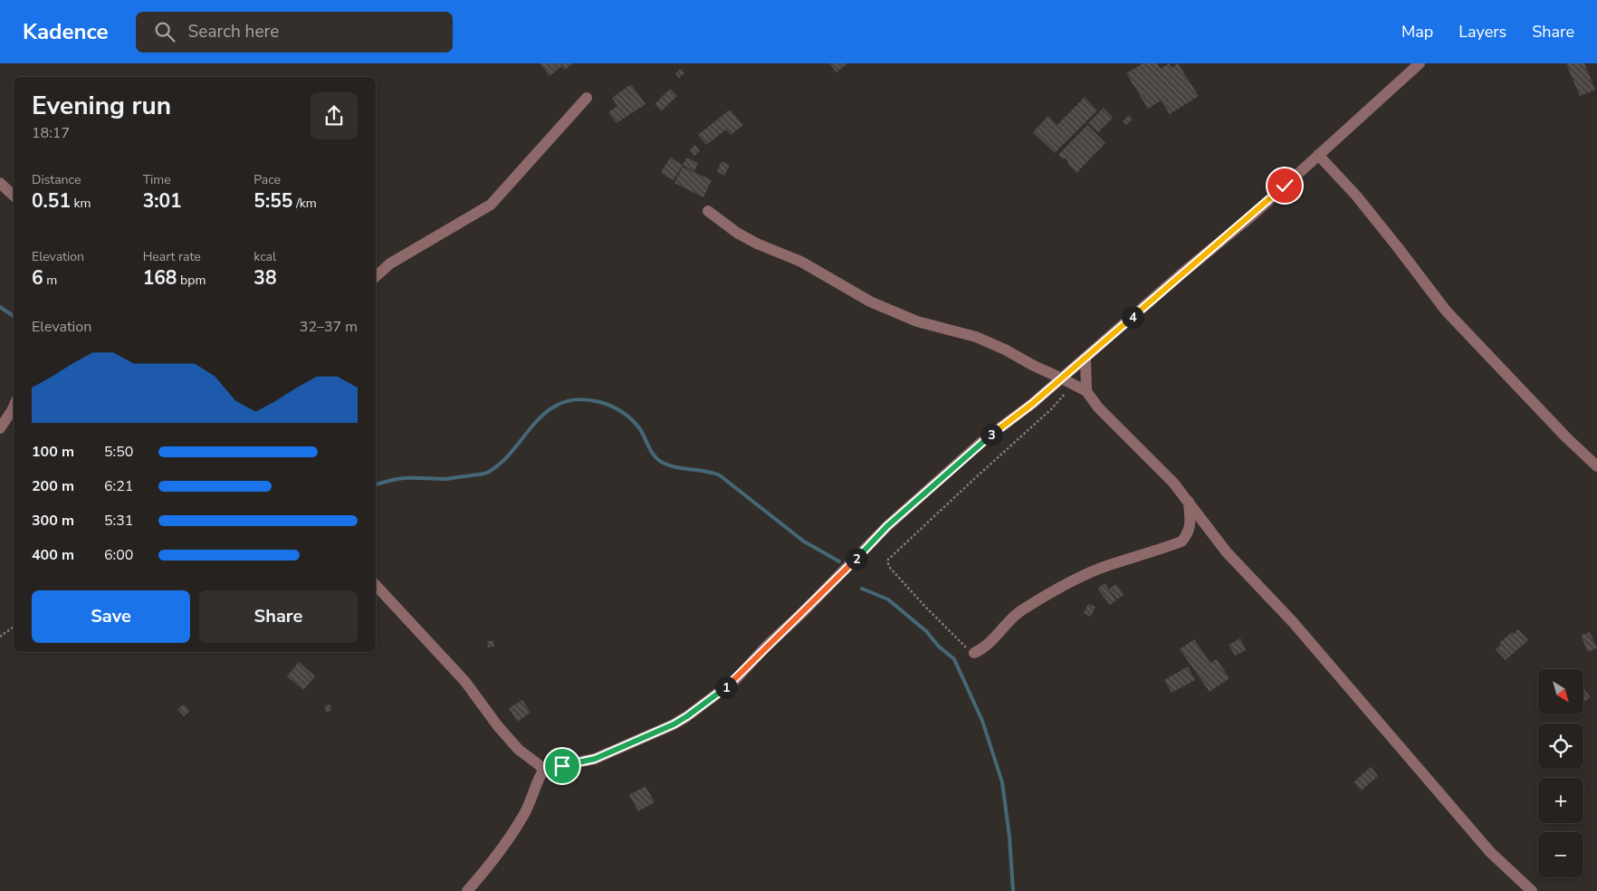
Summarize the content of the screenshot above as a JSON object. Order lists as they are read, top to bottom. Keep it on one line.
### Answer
{"north":"bottom right","page":{"header":"Kadence","search":"Search here","nav":["Map","Layers","Share"],"heading":["Evening run","18:17"],"stats":[["Distance","0.51 km"],["Time","3:01"],["Pace","5:55 /km"],["Elevation","6 m"],["Heart rate","168 bpm"],["kcal","38"]],"pins":["4","3","2","1"],"chart":["Elevation","32–37 m"],"list":[{"name":"100 m","note":"5:50"},{"name":"200 m","note":"6:21"},{"name":"300 m","note":"5:31"},{"name":"400 m","note":"6:00"}],"buttons":["Save","Share"],"map_buttons":["+","−"]}}
